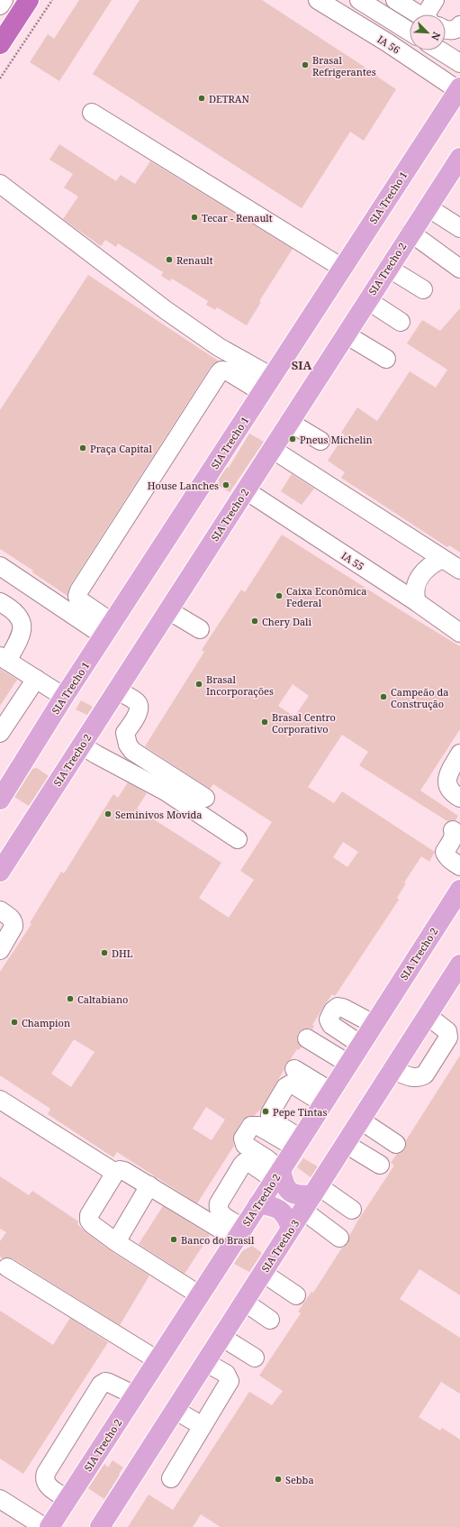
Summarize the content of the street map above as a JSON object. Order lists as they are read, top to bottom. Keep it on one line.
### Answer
{"streets":{"main road":["SIA Trecho 1","SIA Trecho 2","SIA Trecho 3"],"street":["IA 56","IA 55"]},"crossings":[["IA 56","SIA Trecho 1"],["SIA Trecho 2","IA 55"]],"districts":["SIA"],"places":["Brasal Refrigerantes","DETRAN","Tecar - Renault","Renault","Pneus Michelin","Praça Capital","House Lanches","Caixa Econômica Federal","Chery Dali","Brasal Incorporações","Campeão da Construção","Brasal Centro Corporativo","Seminivos Movida","DHL","Caltabiano","Champion","Pepe Tintas","Banco do Brasil","Sebba"],"north":"bottom right"}
